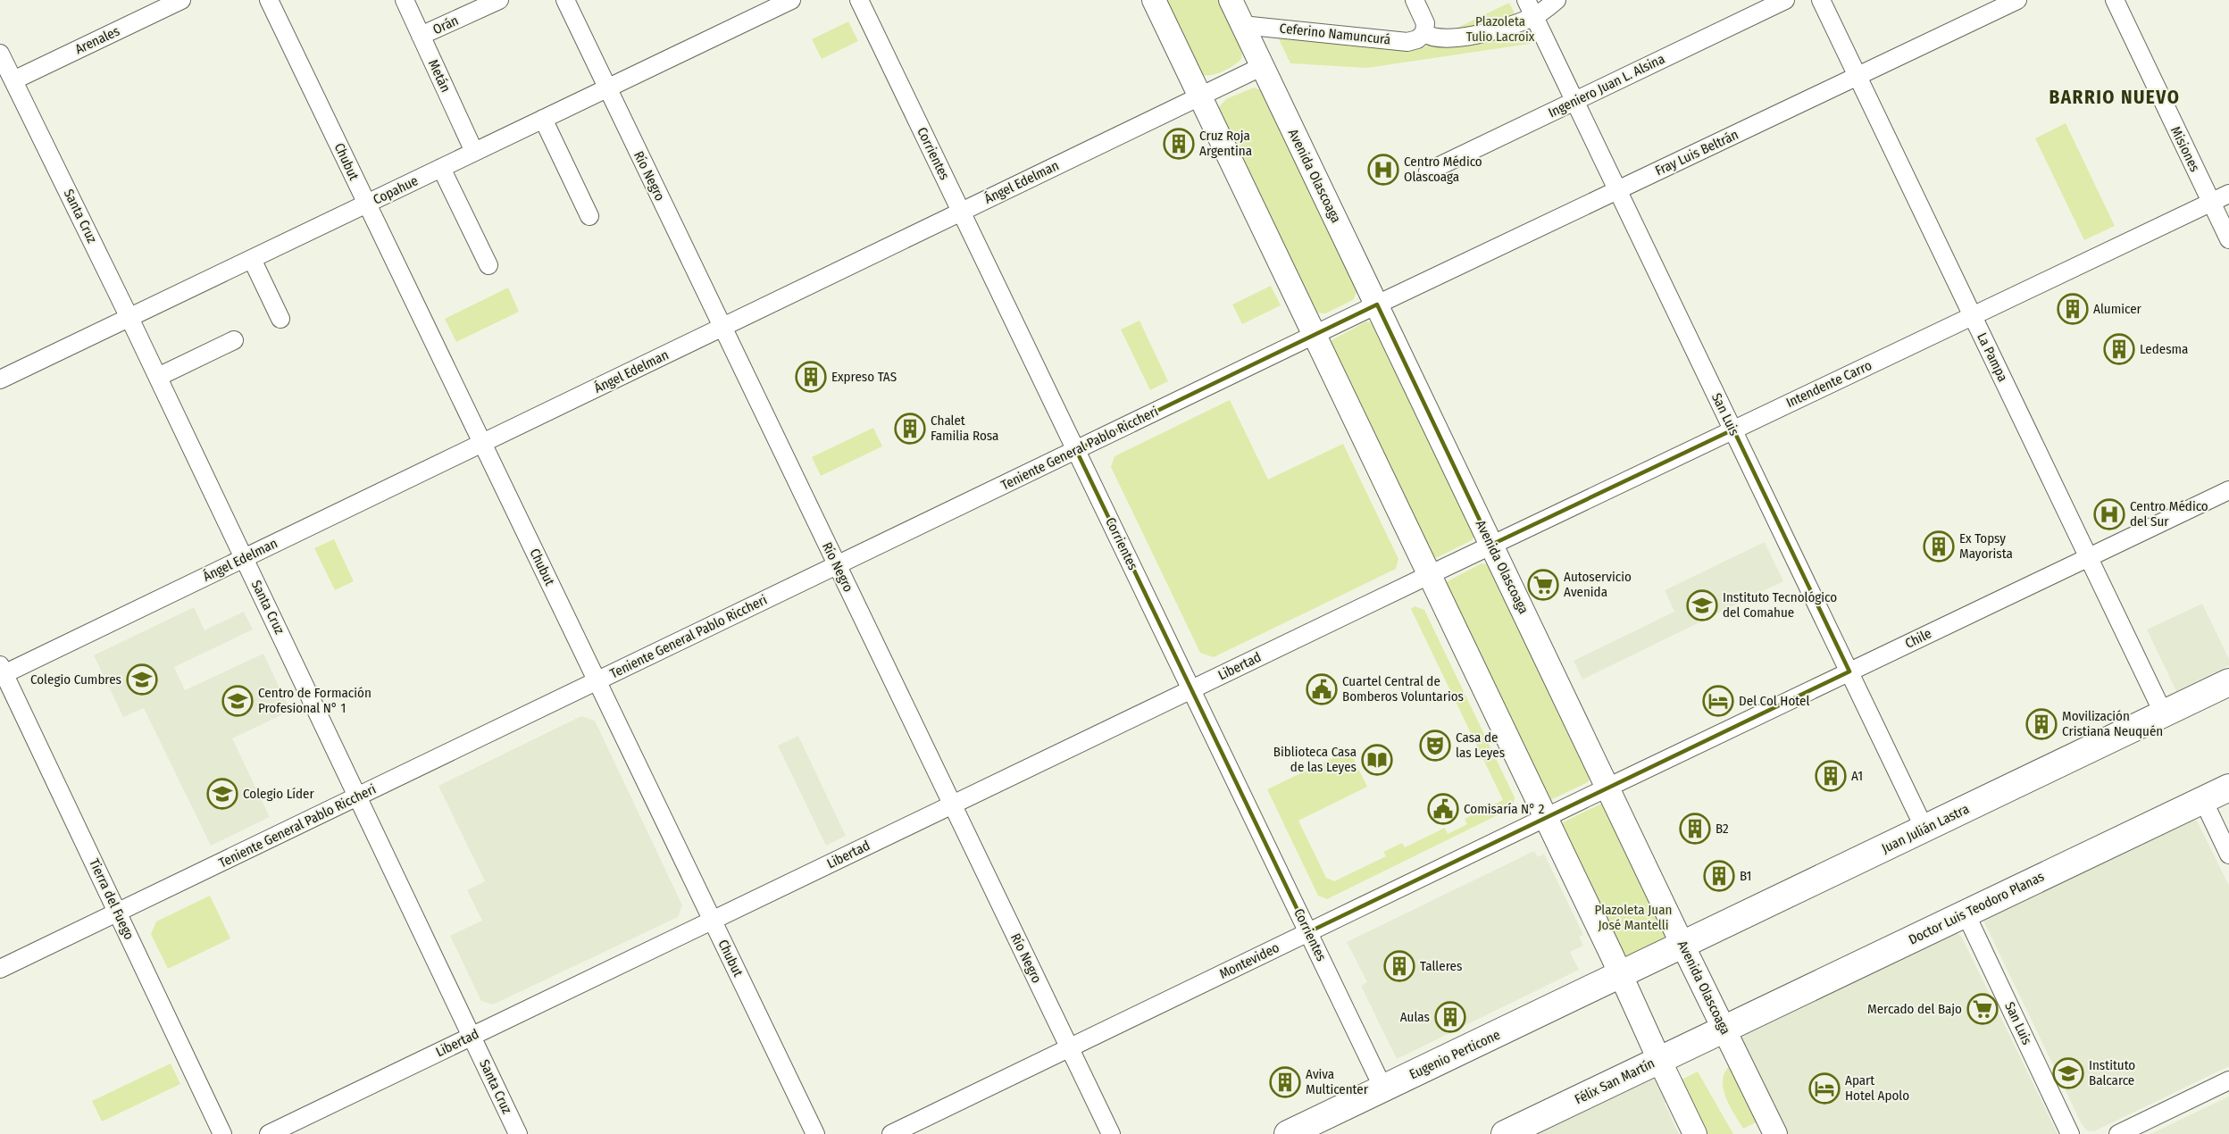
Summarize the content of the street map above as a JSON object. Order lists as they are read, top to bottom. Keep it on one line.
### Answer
{"streets":{"highway":["Juan Julián Lastra","Doctor Luis Teodoro Planas","Eugenio Perticone","Félix San Martín"],"main road":["Avenida Olascoaga"],"street":["Orán","Ceferino Namuncurá","Arenales","Metán","Ingeniero Juan L. Alsina","Misiones","Fray Luis Beltrán","Corrientes","Chubut","Río Negro","Ángel Edelman","Copahue","Santa Cruz","La Pampa","Intendente Carro","San Luis","Teniente General Pablo Riccheri","Chile","Libertad","Tierra del Fuego","Montevideo"]},"crossings":[["Orán","Metán"],["Ceferino Namuncurá","Avenida Olascoaga"],["Arenales","Santa Cruz"],["Metán","Copahue"],["Ingeniero Juan L. Alsina","San Luis"],["Misiones","Intendente Carro"],["Fray Luis Beltrán","Avenida Olascoaga"],["Fray Luis Beltrán","La Pampa"],["Fray Luis Beltrán","San Luis"],["Fray Luis Beltrán","Teniente General Pablo Riccheri"],["Corrientes","Ángel Edelman"],["Corrientes","Teniente General Pablo Riccheri"],["Corrientes","Libertad"],["Corrientes","Montevideo"],["Corrientes","Eugenio Perticone"],["Chubut","Ángel Edelman"],["Chubut","Copahue"],["Chubut","Teniente General Pablo Riccheri"],["Chubut","Libertad"],["Río Negro","Ángel Edelman"],["Río Negro","Copahue"],["Río Negro","Teniente General Pablo Riccheri"],["Río Negro","Libertad"],["Río Negro","Montevideo"],["Avenida Olascoaga","Ángel Edelman"],["Avenida Olascoaga","Intendente Carro"],["Avenida Olascoaga","Teniente General Pablo Riccheri"],["Avenida Olascoaga","Chile"],["Avenida Olascoaga","Juan Julián Lastra"],["Avenida Olascoaga","Doctor Luis Teodoro Planas"],["Avenida Olascoaga","Montevideo"],["Avenida Olascoaga","Félix San Martín"],["Ángel Edelman","Santa Cruz"],["Ángel Edelman","Tierra del Fuego"],["Copahue","Santa Cruz"],["Santa Cruz","Teniente General Pablo Riccheri"],["Santa Cruz","Libertad"],["La Pampa","Intendente Carro"],["La Pampa","Chile"],["La Pampa","Juan Julián Lastra"],["Intendente Carro","San Luis"],["Intendente Carro","Libertad"],["San Luis","Chile"],["San Luis","Juan Julián Lastra"],["San Luis","Doctor Luis Teodoro Planas"],["Teniente General Pablo Riccheri","Tierra del Fuego"],["Chile","Montevideo"],["Juan Julián Lastra","Eugenio Perticone"],["Doctor Luis Teodoro Planas","Félix San Martín"]],"districts":["BARRIO NUEVO"],"parks":["Plazoleta Tulio Lacroix","Plazoleta Juan José Mantelli"],"places":{"building":["Cruz Roja Argentina","Alumicer","Ledesma","Expreso TAS","Chalet Familia Rosa","Ex Topsy Mayorista","Movilización Cristiana Neuquén","A1","B2","B1","Talleres","Aulas","Aviva Multicenter"],"hospital":["Centro Médico Olascoaga","Centro Médico del Sur"],"supermarket":["Autoservicio Avenida","Mercado del Bajo"],"school or university":["Instituto Tecnológico del Comahue","Colegio Cumbres","Centro de Formación Profesional N° 1","Colegio Líder","Instituto Balcarce"],"public building":["Cuartel Central de Bomberos Voluntarios","Comisaría N° 2"],"hotel":["Del Col Hotel","Apart Hotel Apolo"],"theatre":["Casa de las Leyes"],"library":["Biblioteca Casa de las Leyes"]}}
